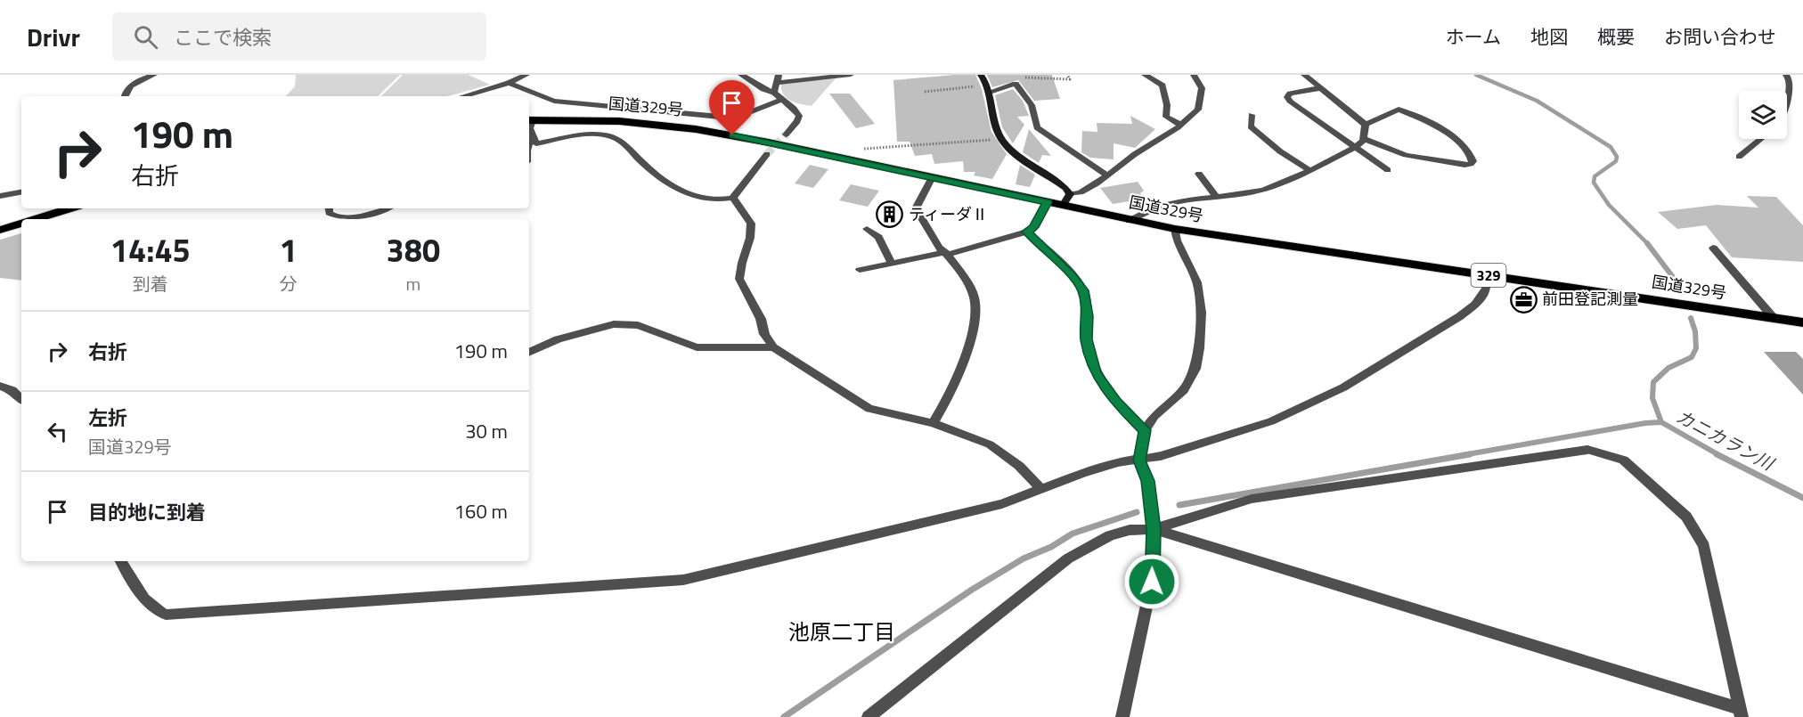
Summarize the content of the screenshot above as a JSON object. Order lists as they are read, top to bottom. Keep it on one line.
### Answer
{"streets":{"highway":["国道329号","329"]},"districts":["池原二丁目"],"water":["カニカラン川"],"places":{"building":["ティーダⅡ"],"office":["前田登記測量"]},"page":{"header":"Drivr","search":"ここで検索","nav":["ホーム","地図","概要","お問い合わせ"],"turn":["190 m","右折"],"eta":["14:45","到着","1","分","380","m"],"list":[{"name":"右折","value":"190 m"},{"name":"左折","note":"国道329号","value":"30 m"},{"name":"目的地に到着","value":"160 m"}]}}
